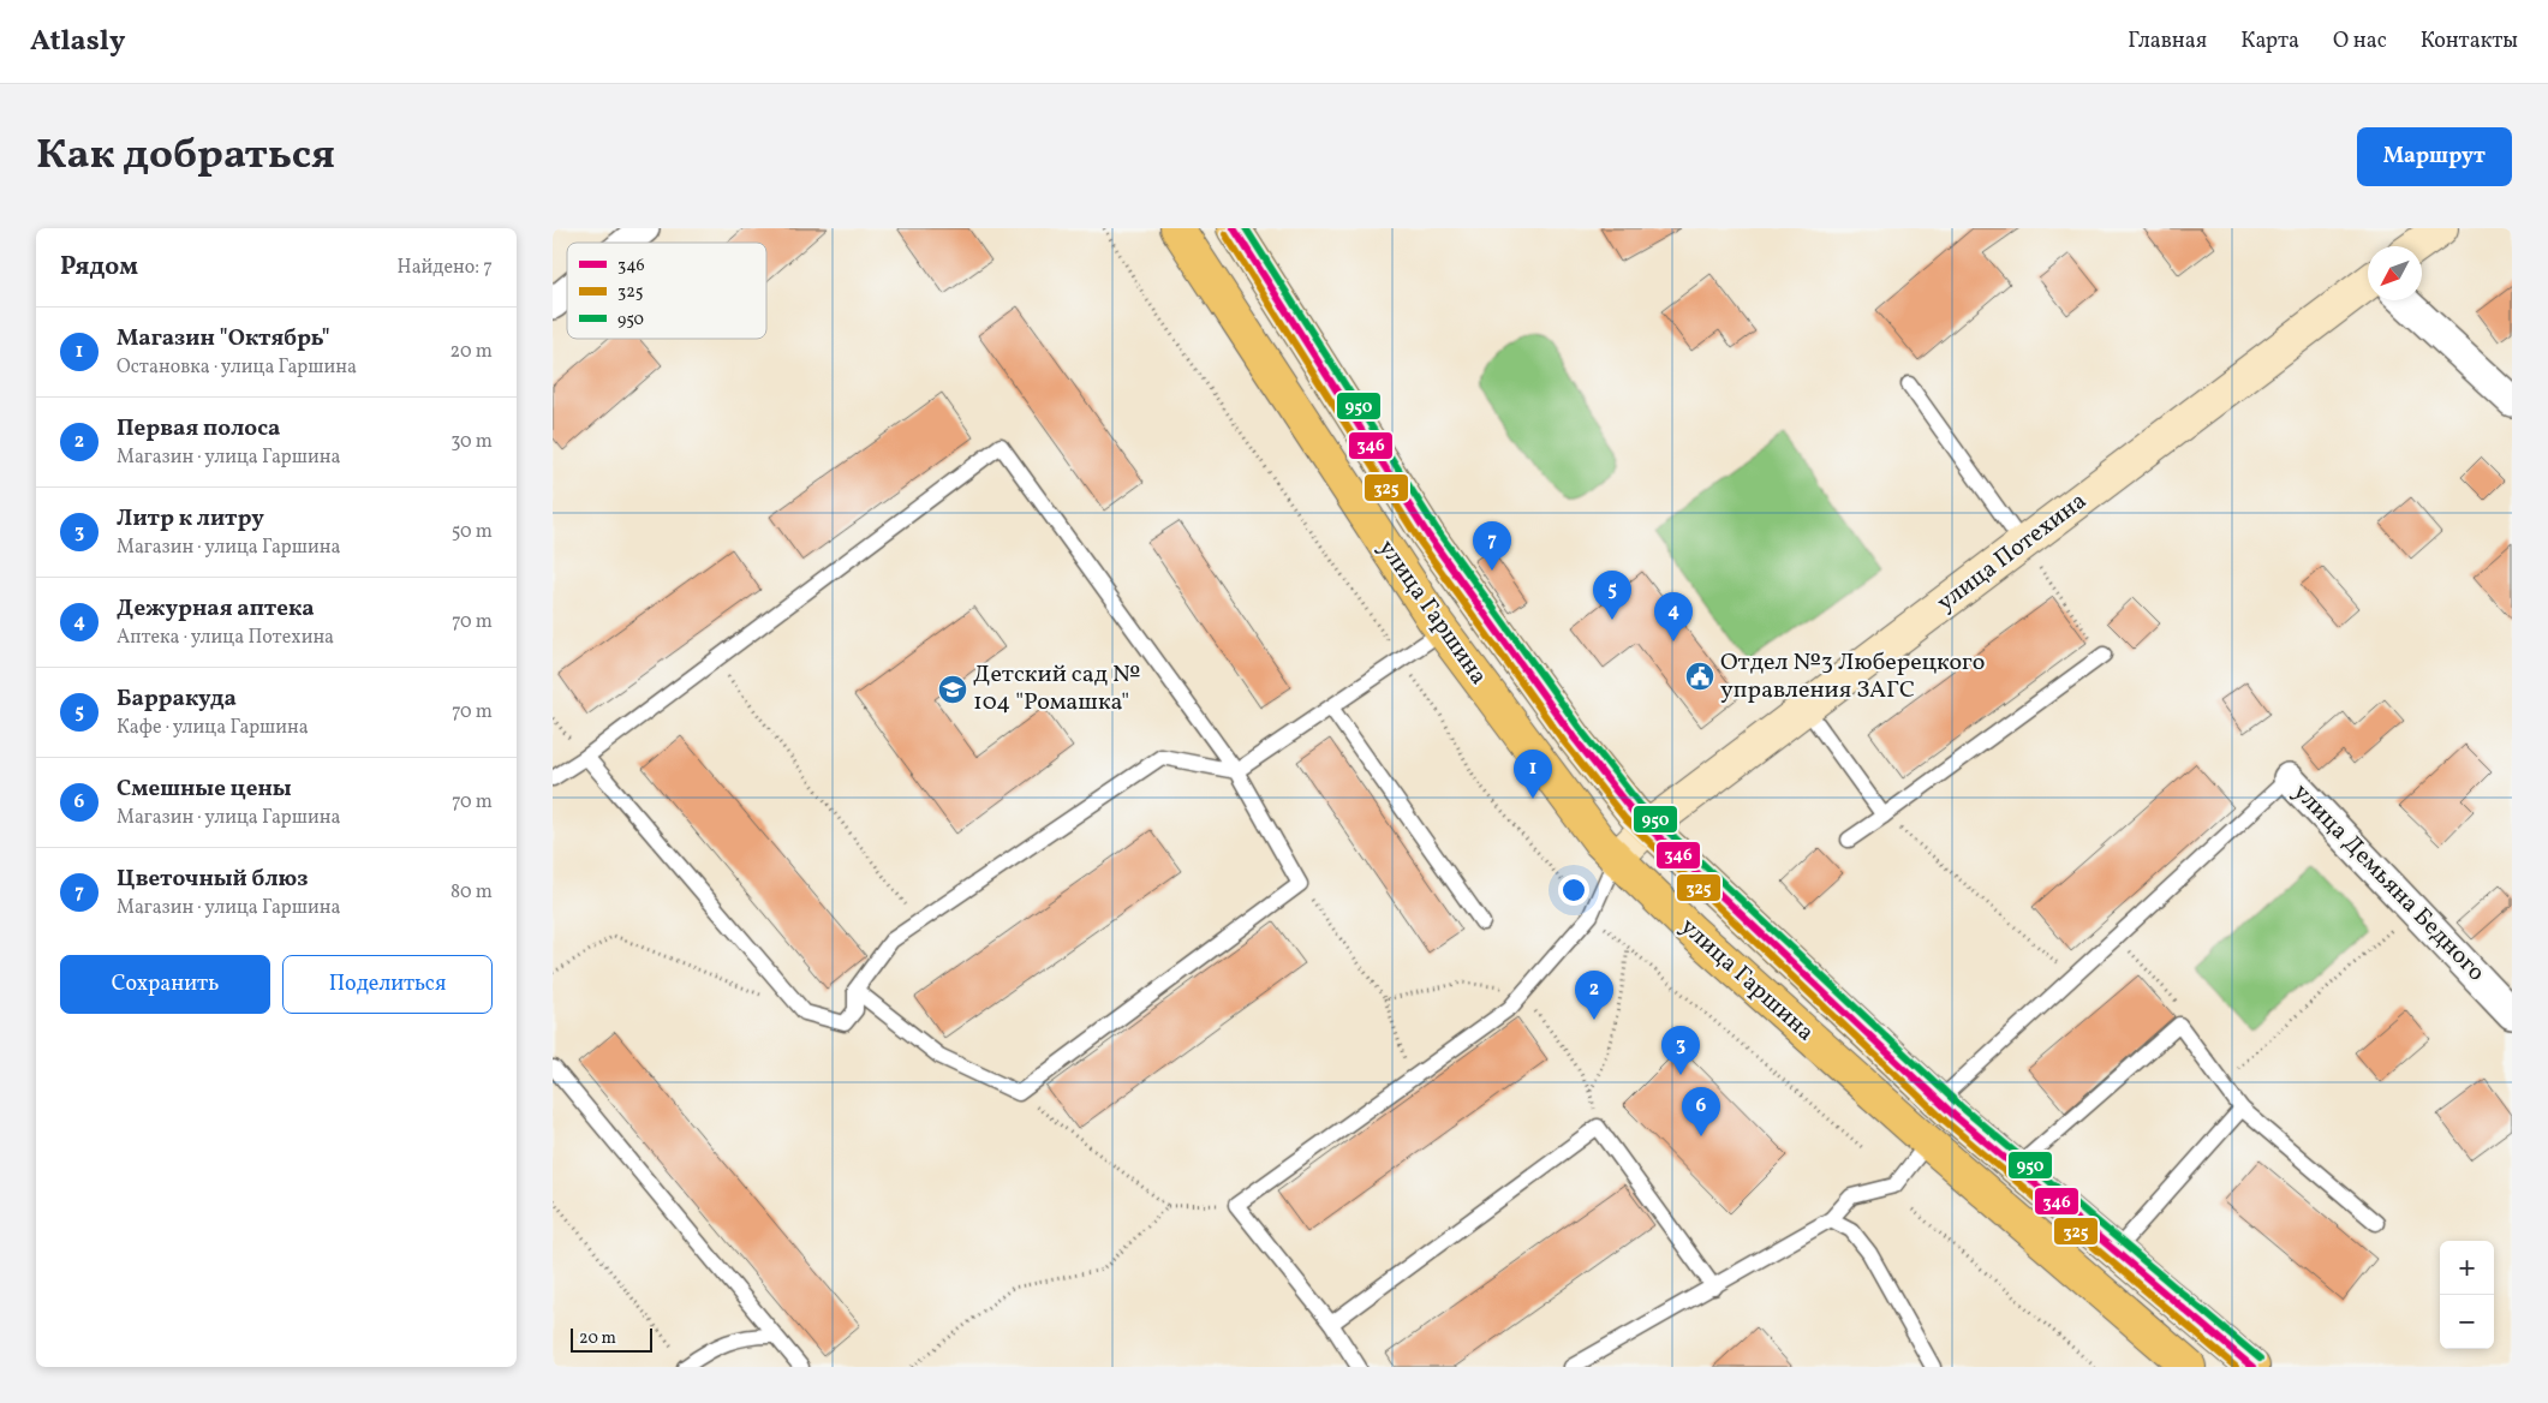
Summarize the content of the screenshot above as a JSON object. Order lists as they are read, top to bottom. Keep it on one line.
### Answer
{"streets":{"main road":["улица Гаршина"],"street":["улица Потехина","улица Демьяна Бедного"]},"crossings":[["улица Потехина","улица Гаршина"]],"places":{"public building":["Отдел №3 Люберецкого управления ЗАГС"],"school or university":["Детский сад № 104 \"Ромашка\""]},"lines":["transit line 346","transit line 950","transit line 325"],"legend":["346","325","950"],"scale_bar":"20 m","north":"bottom left","page":{"header":"Atlasly","nav":["Главная","Карта","О нас","Контакты"],"title":"Как добраться","buttons":["Маршрут",["Сохранить","Поделиться"]],"heading":["Рядом","Найдено: 7"],"list":[{"mark":"1","name":"Магазин \"Октябрь\"","note":"Остановка · улица Гаршина","value":"20 m"},{"mark":"2","name":"Первая полоса","note":"Магазин · улица Гаршина","value":"30 m"},{"mark":"3","name":"Литр к литру","note":"Магазин · улица Гаршина","value":"50 m"},{"mark":"4","name":"Дежурная аптека","note":"Аптека · улица Потехина","value":"70 m"},{"mark":"5","name":"Барракуда","note":"Кафе · улица Гаршина","value":"70 m"},{"mark":"6","name":"Смешные цены","note":"Магазин · улица Гаршина","value":"70 m"},{"mark":"7","name":"Цветочный блюз","note":"Магазин · улица Гаршина","value":"80 m"}],"pins":["7","5","4","1","2","3","6"],"map_buttons":["+","−"],"scale":"20 m"}}
